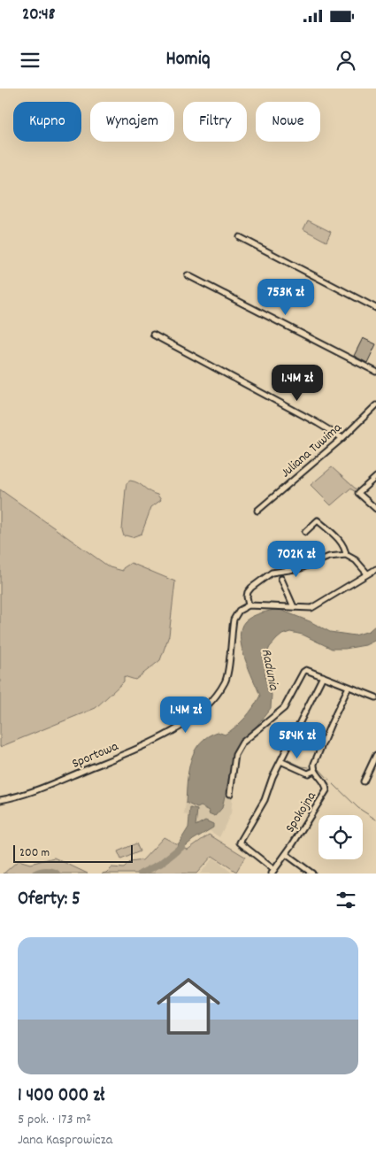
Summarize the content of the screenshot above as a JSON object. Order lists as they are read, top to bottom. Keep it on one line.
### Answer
{"streets":{"street":["Juliana Tuwima","Sportowa","Spokojna"]},"water":["Radunia"],"scale_bar":"200 m","page":{"status":"20:48","header":"Homiq","chip":["Kupno","Wynajem","Filtry","Nowe"],"price":["753K zł","1.4M zł","702K zł","1.4M zł","584K zł"],"scale":"200 m","heading":"Oferty: 5","list":[{"name":"1 400 000 zł","note":"5 pok. · 173 m² · Jana Kasprowicza"}]}}
